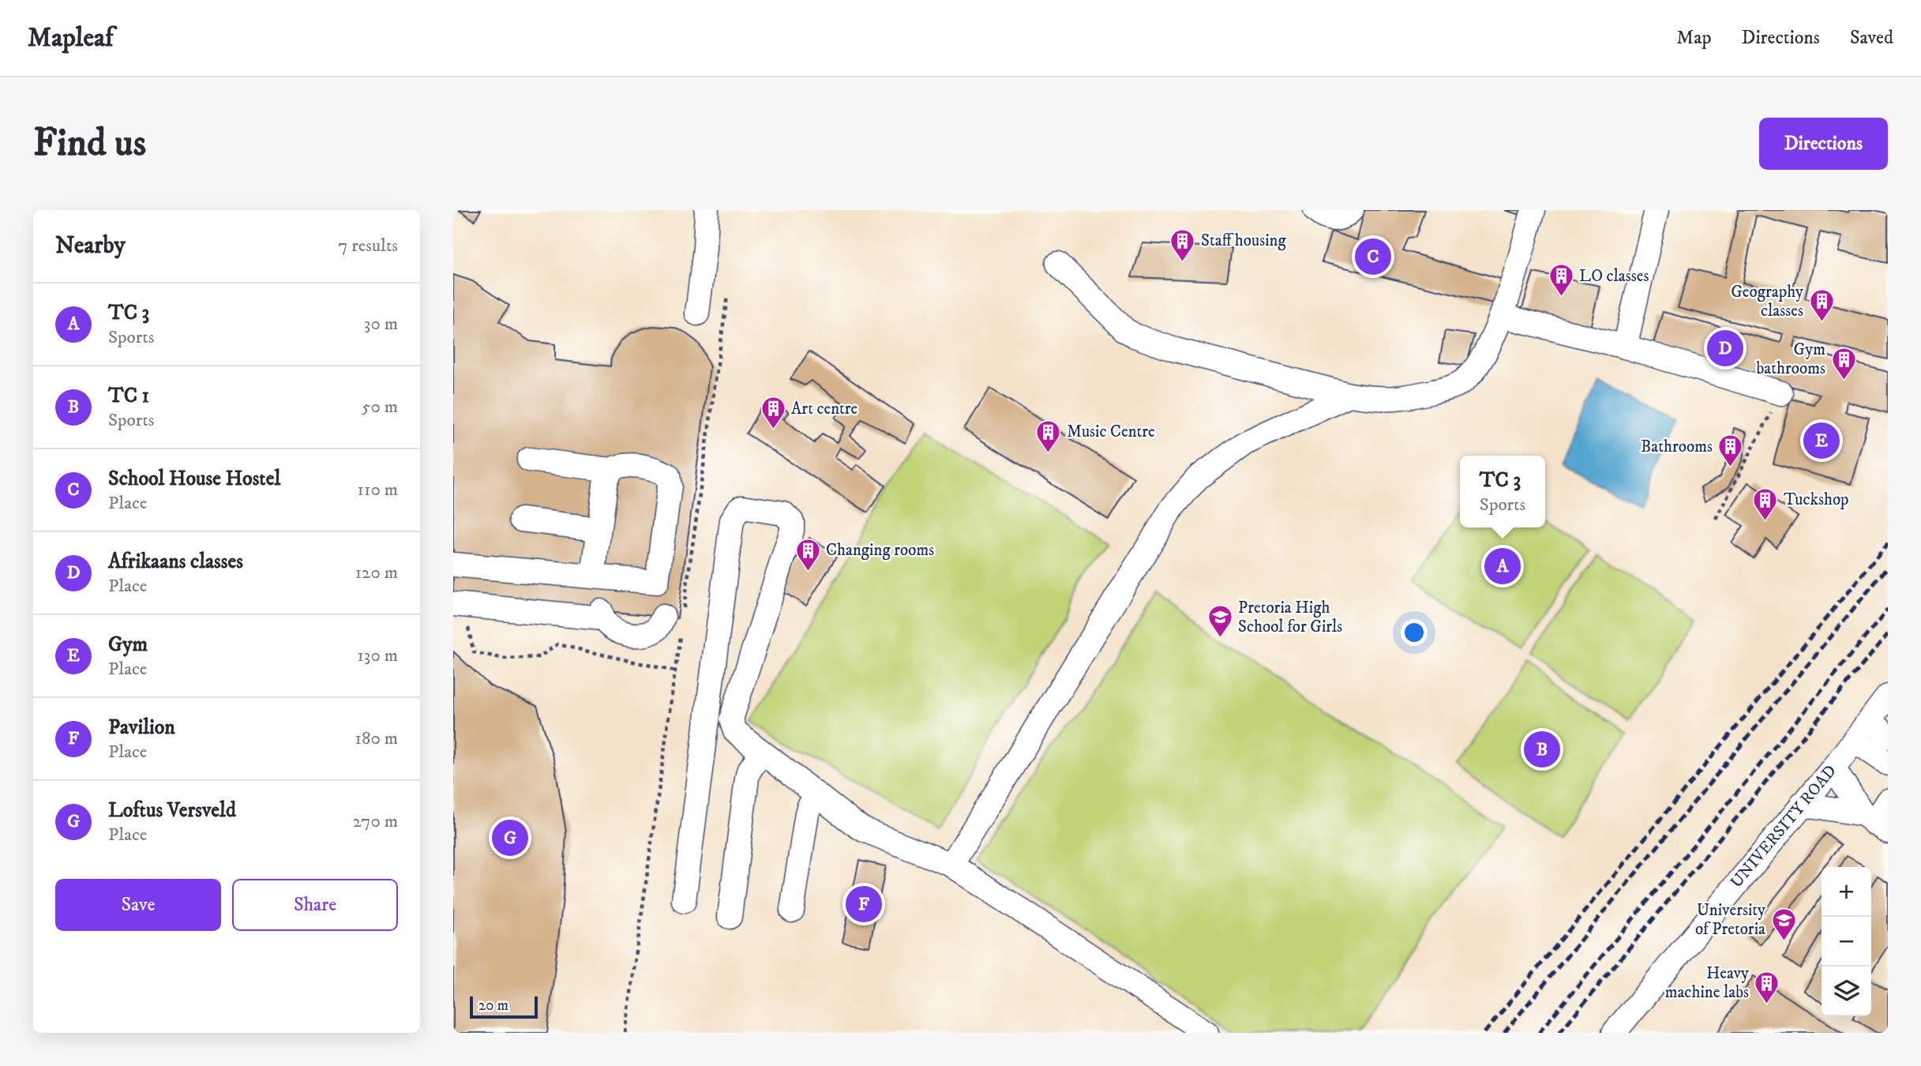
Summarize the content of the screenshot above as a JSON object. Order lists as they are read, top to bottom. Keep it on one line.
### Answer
{"streets":{"street":["UNIVERSITY ROAD"]},"places":{"building":["Staff housing","LO classes","Geography classes","Gym bathrooms","Art centre","Music Centre","Bathrooms","Tuckshop","Changing rooms","Heavy machine labs"],"school or university":["Pretoria High School for Girls","University of Pretoria"]},"scale_bar":"20 m","page":{"header":"Mapleaf","nav":["Map","Directions","Saved"],"buttons":["Directions",["Save","Share"]],"title":"Find us","heading":["Nearby","7 results"],"pins":["C","D","E","A","B","G","F"],"list":[{"mark":"A","name":"TC 3","note":"Sports","value":"30 m"},{"mark":"B","name":"TC 1","note":"Sports","value":"50 m"},{"mark":"C","name":"School House Hostel","note":"Place","value":"110 m"},{"mark":"D","name":"Afrikaans classes","note":"Place","value":"120 m"},{"mark":"E","name":"Gym","note":"Place","value":"130 m"},{"mark":"F","name":"Pavilion","note":"Place","value":"180 m"},{"mark":"G","name":"Loftus Versveld","note":"Place","value":"270 m"}],"popup":["TC 3","Sports"],"map_buttons":["+","−"],"scale":"20 m"}}
